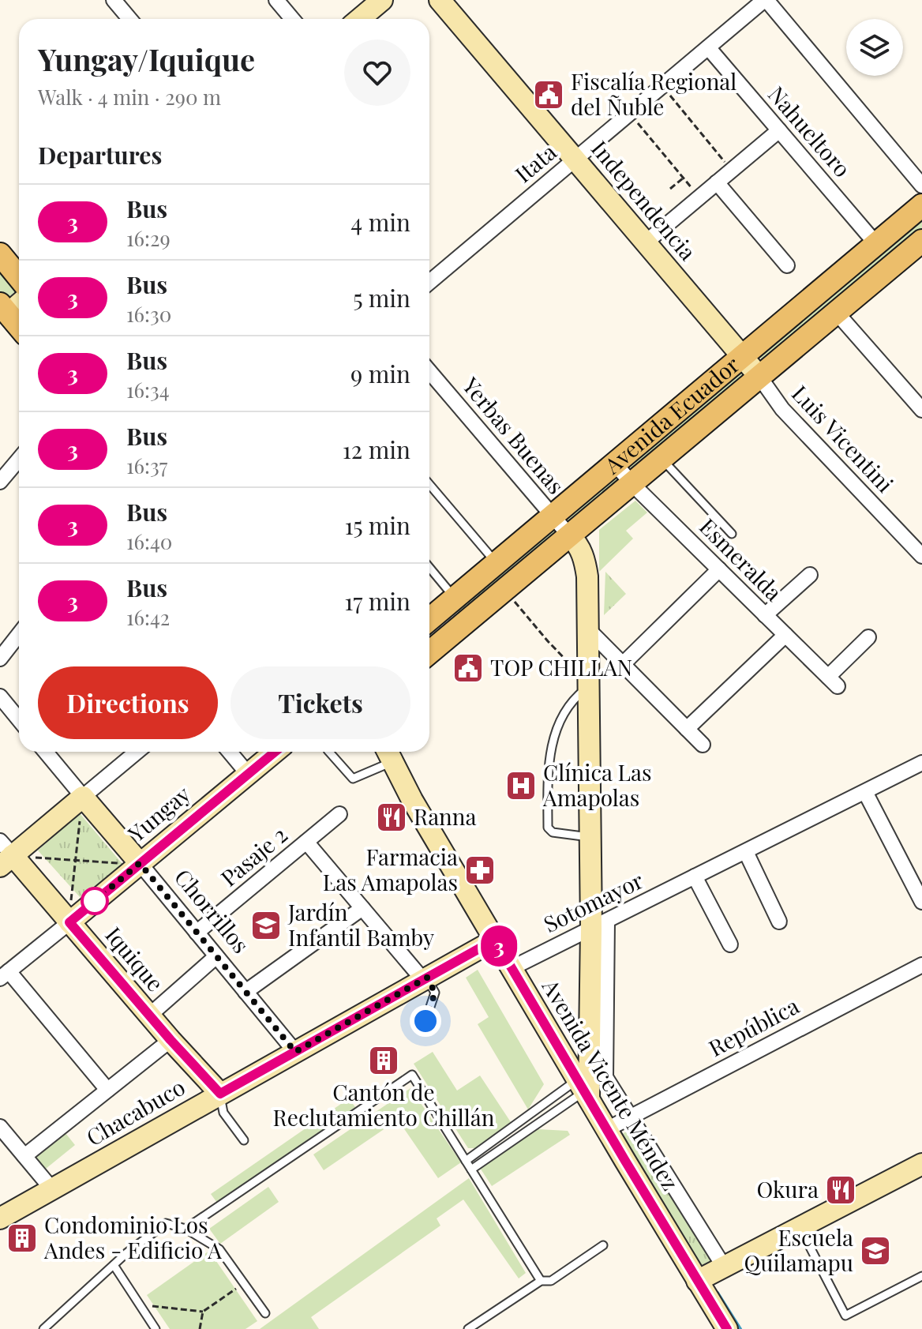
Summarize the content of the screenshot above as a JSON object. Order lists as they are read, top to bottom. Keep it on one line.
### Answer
{"streets":{"main road":["Avenida Ecuador"],"street":["Nahueltoro","Itata","Independencia","Yerbas Buenas","Luis Vicentini","Esmeralda","Yungay","Pasaje 2","Sotomayor","Chorrillos","Iquique","República","Avenida Vicente Méndez","Chacabuco"]},"crossings":[["Nahueltoro","Itata"],["Nahueltoro","Avenida Ecuador"],["Itata","Independencia"],["Independencia","Avenida Ecuador"],["Independencia","Luis Vicentini"],["Avenida Ecuador","Yerbas Buenas"],["Avenida Ecuador","Luis Vicentini"],["Avenida Ecuador","Esmeralda"],["Yungay","Chorrillos"],["Yungay","Iquique"],["Pasaje 2","Chorrillos"],["Sotomayor","Avenida Vicente Méndez"],["Chorrillos","Chacabuco"],["Iquique","Chacabuco"],["República","Avenida Vicente Méndez"],["Avenida Vicente Méndez","Chacabuco"]],"places":{"public building":["Fiscalía Regional del Ñuble","TOP CHILLAN"],"hospital":["Clínica Las Amapolas"],"restaurant":["Ranna","Okura"],"pharmacy":["Farmacia Las Amapolas"],"school or university":["Jardín Infantil Bamby","Escuela Quilamapu"],"building":["Cantón de Reclutamiento Chillán","Condominio Los Andes - Edificio A"]},"lines":["bus line 3"],"page":{"on_map":"3","heading":[["Yungay/Iquique","Walk · 4 min · 290 m"],"Departures"],"list":[{"mark":"3","name":"Bus","note":"16:29","value":"4 min"},{"mark":"3","name":"Bus","note":"16:30","value":"5 min"},{"mark":"3","name":"Bus","note":"16:34","value":"9 min"},{"mark":"3","name":"Bus","note":"16:37","value":"12 min"},{"mark":"3","name":"Bus","note":"16:40","value":"15 min"},{"mark":"3","name":"Bus","note":"16:42","value":"17 min"}],"buttons":["Directions","Tickets"]}}
